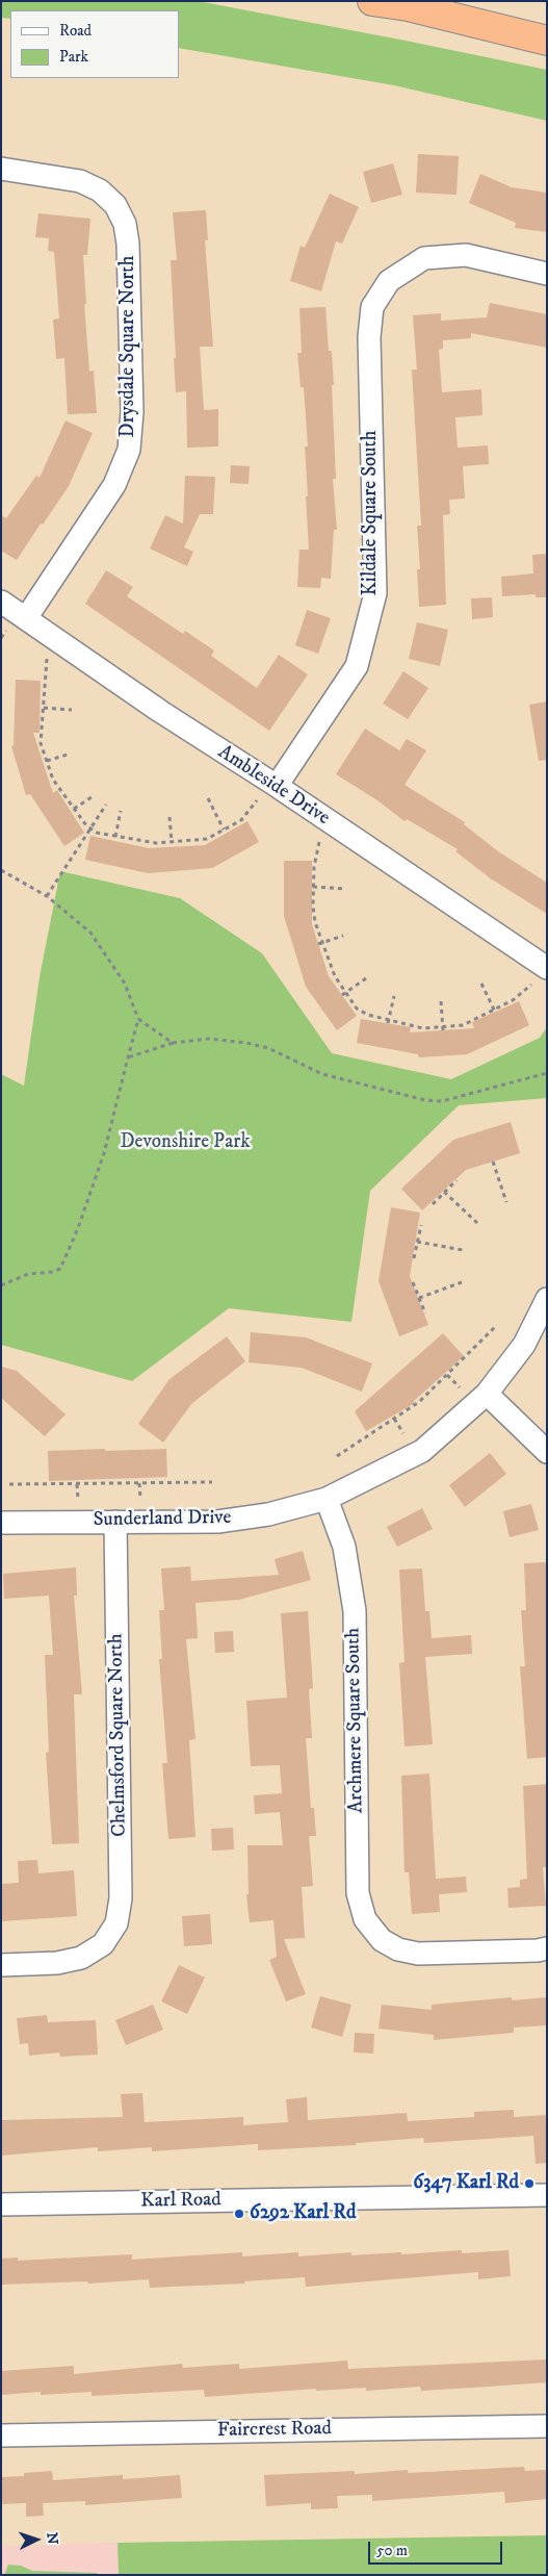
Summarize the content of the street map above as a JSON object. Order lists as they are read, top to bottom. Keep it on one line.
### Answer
{"streets":{"street":["Drysdale Square North","Kildale Square South","Ambleside Drive","Sunderland Drive","Archmere Square South","Chelmsford Square North","Karl Road","Faircrest Road"]},"crossings":[["Drysdale Square North","Ambleside Drive"],["Kildale Square South","Ambleside Drive"],["Sunderland Drive","Archmere Square South"],["Sunderland Drive","Chelmsford Square North"]],"parks":["Devonshire Park"],"places":["6347 Karl Rd","6292 Karl Rd"],"legend":["Road","Park"],"scale_bar":"50 m","north":"right"}
